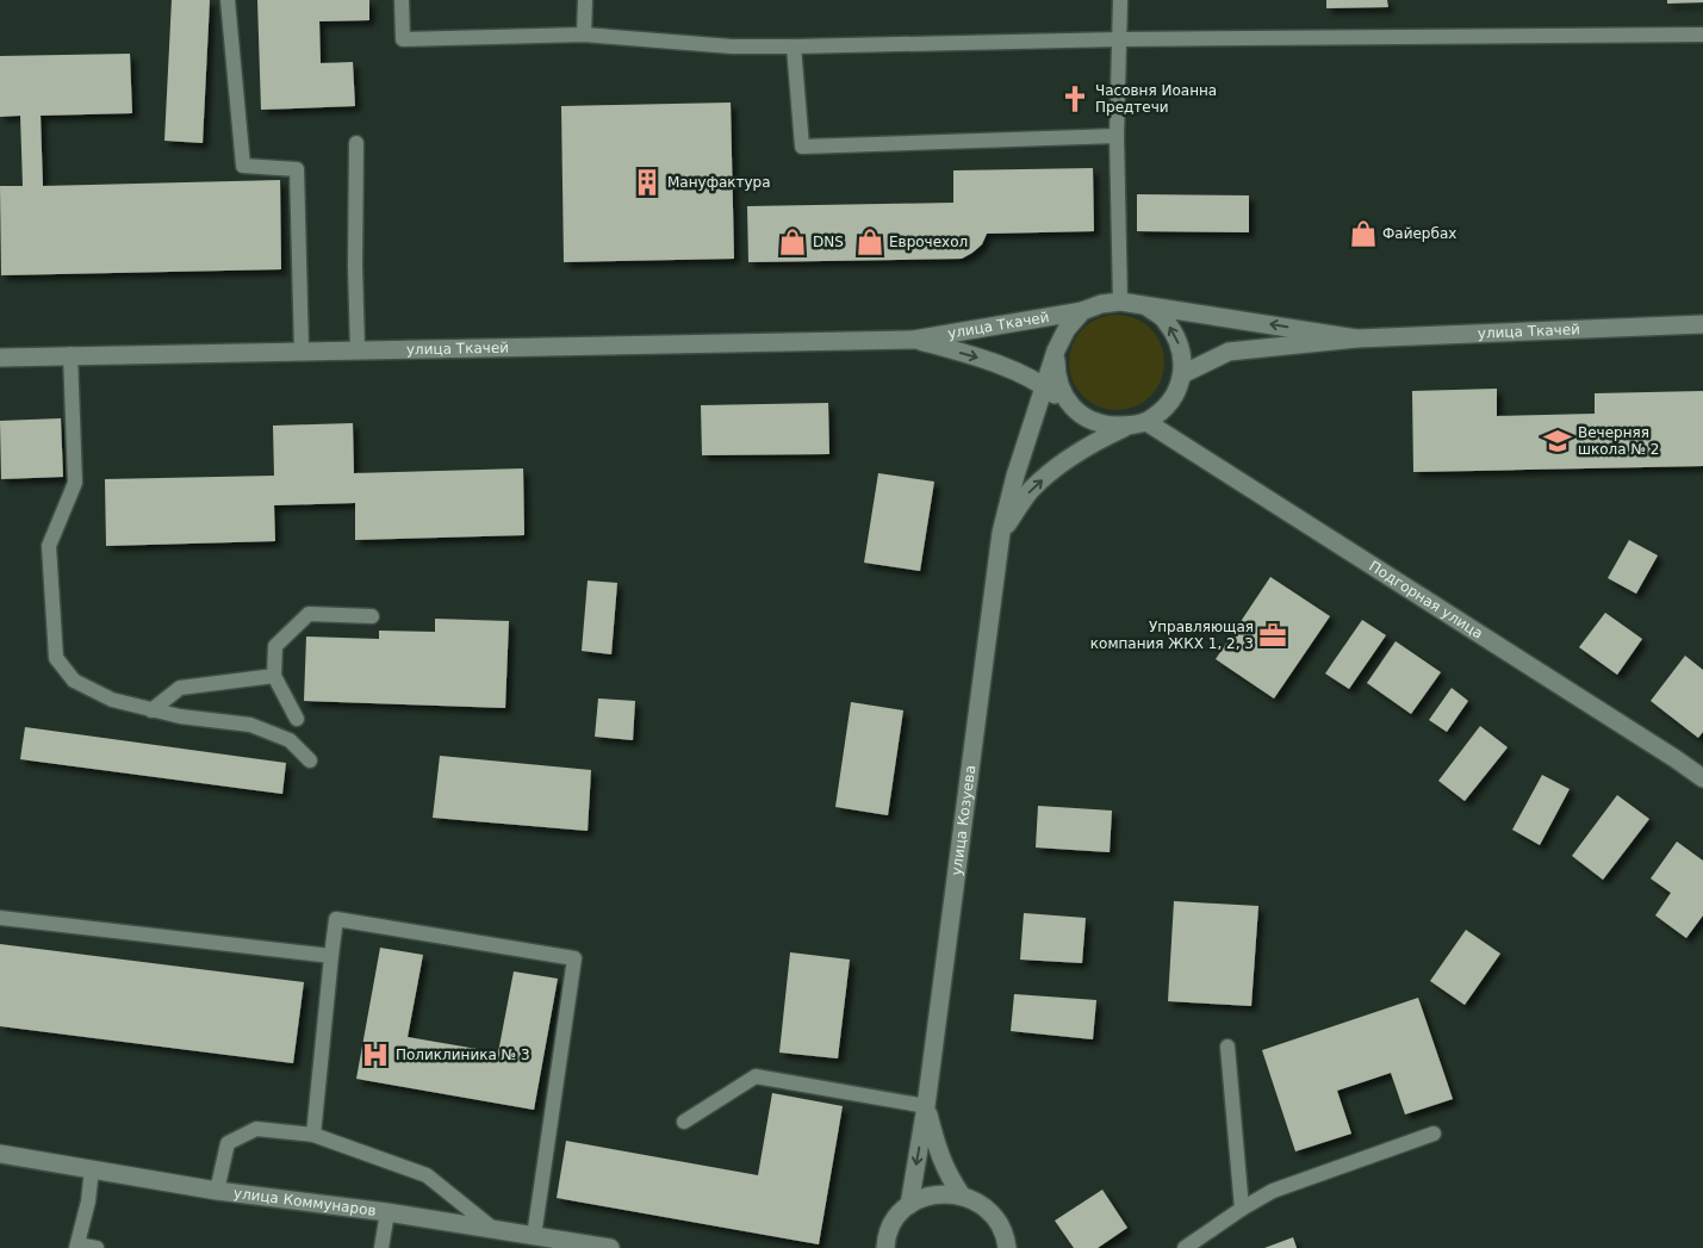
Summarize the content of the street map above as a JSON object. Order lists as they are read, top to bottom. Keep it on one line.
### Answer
{"streets":{"street":["улица Ткачей","Подгорная улица","улица Козуева","улица Коммунаров"]},"crossings":[["улица Ткачей","Подгорная улица"],["улица Ткачей","улица Козуева"],["Подгорная улица","улица Козуева"]],"places":{"church":["Часовня Иоанна Предтечи"],"building":["Мануфактура"],"shop":["Файербах","DNS","Еврочехол"],"school or university":["Вечерняя школа № 2"],"office":["Управляющая компания ЖКХ 1, 2, 3"],"hospital":["Поликлиника № 3"]}}
